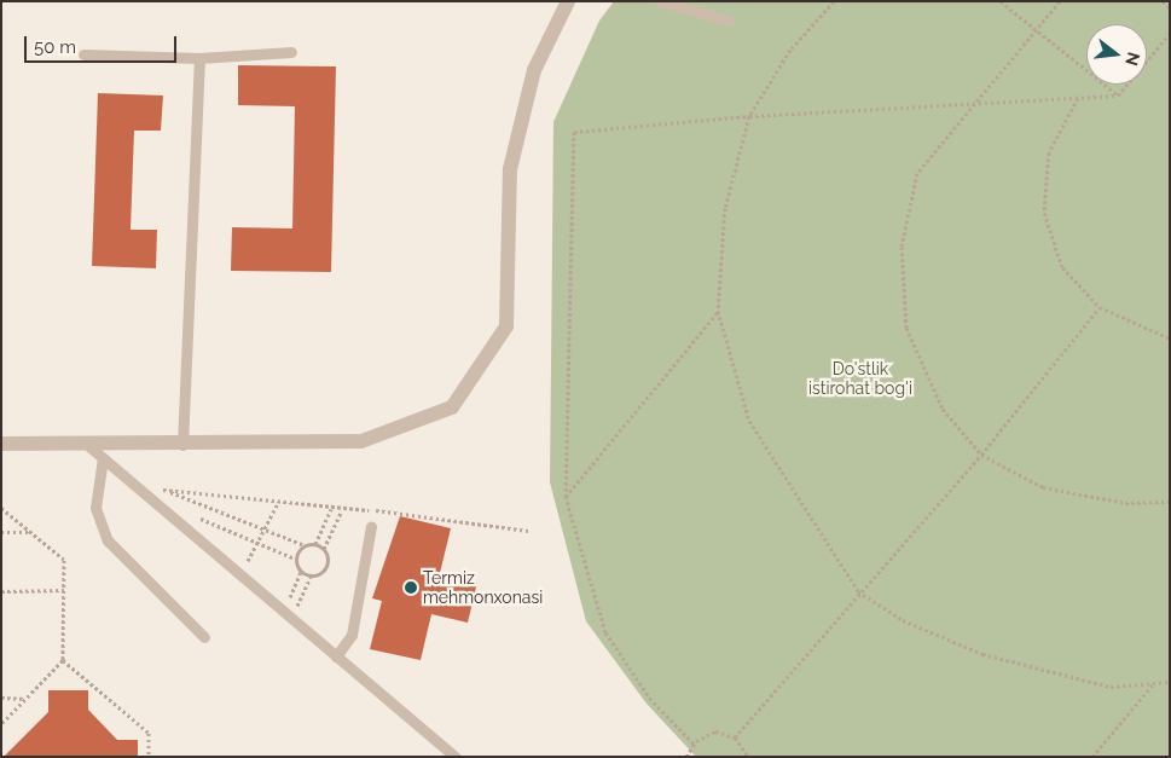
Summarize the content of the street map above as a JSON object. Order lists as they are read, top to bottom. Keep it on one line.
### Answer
{"parks":["Do'stlik istirohat bog'i"],"places":["Termiz mehmonxonasi"],"scale_bar":"50 m","north":"right"}
